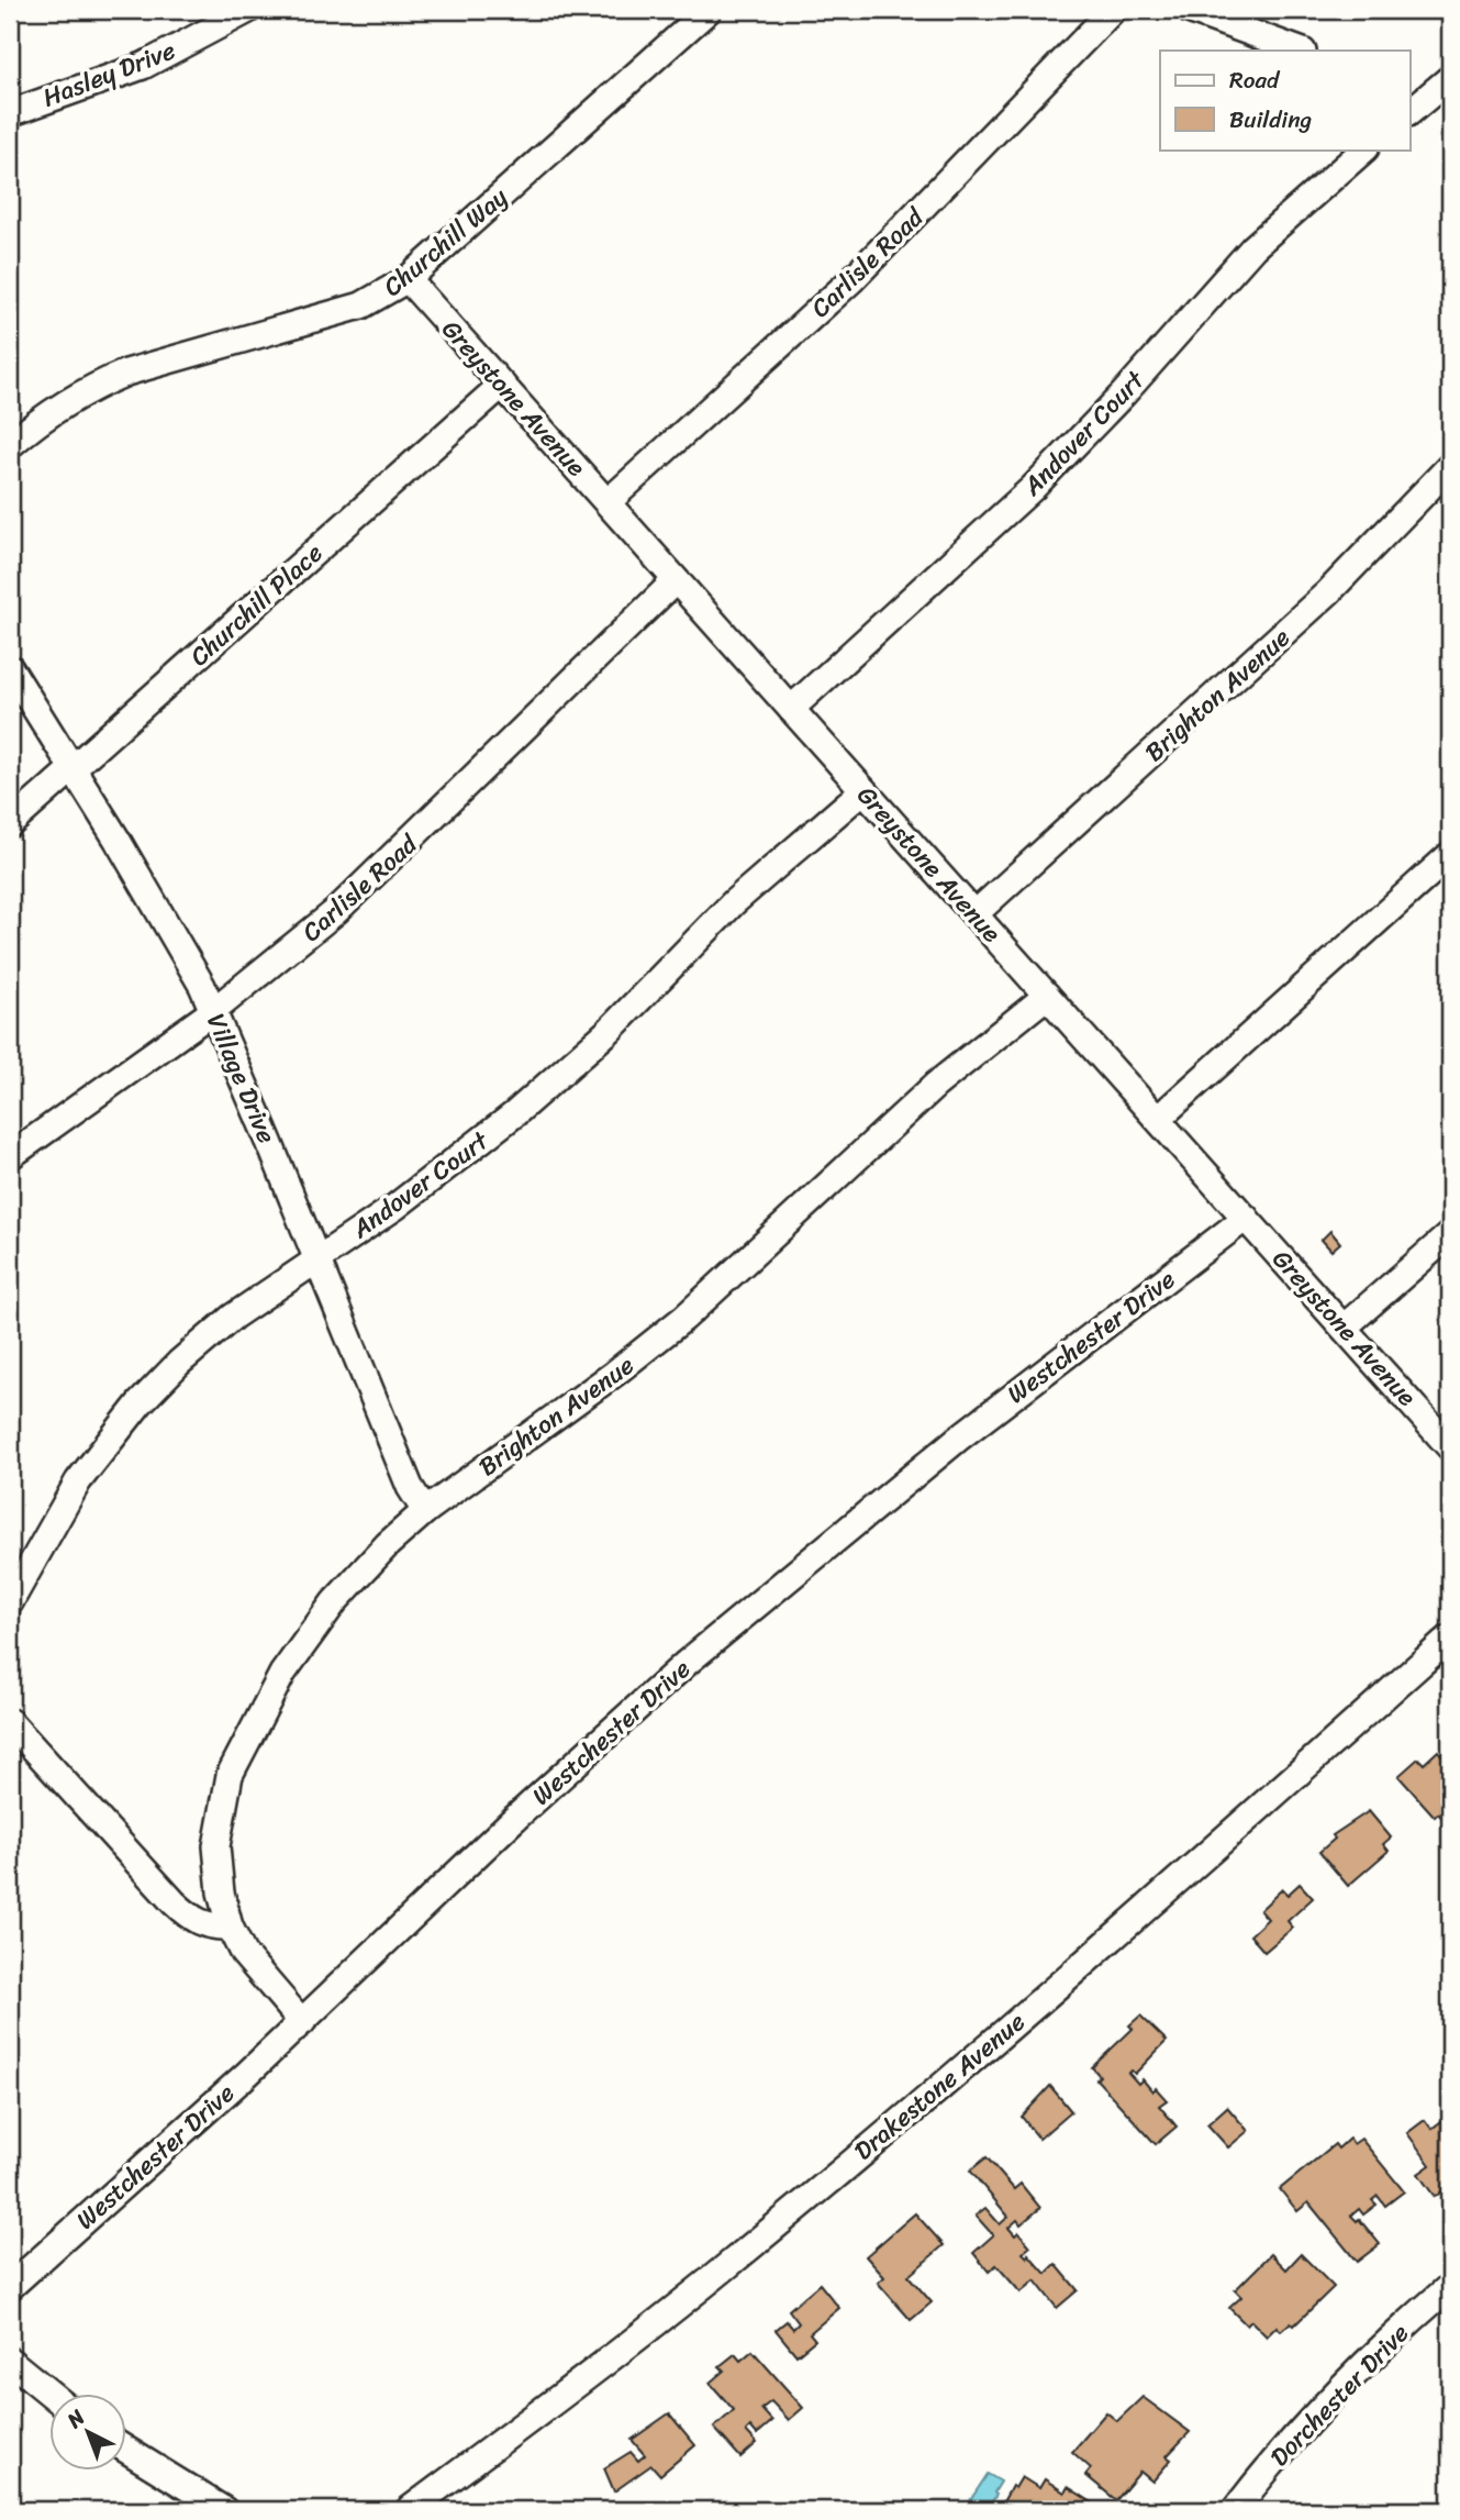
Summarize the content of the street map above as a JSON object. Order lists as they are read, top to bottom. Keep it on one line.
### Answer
{"streets":{"street":["Hasley Drive","Churchill Way","Carlisle Road","Greystone Avenue","Andover Court","Churchill Place","Brighton Avenue","Village Drive","Westchester Drive","Drakestone Avenue","Dorchester Drive"]},"crossings":[["Churchill Way","Greystone Avenue"],["Carlisle Road","Greystone Avenue"],["Carlisle Road","Village Drive"],["Greystone Avenue","Andover Court"],["Greystone Avenue","Churchill Place"],["Greystone Avenue","Brighton Avenue"],["Greystone Avenue","Westchester Drive"],["Andover Court","Village Drive"],["Churchill Place","Village Drive"],["Brighton Avenue","Village Drive"],["Brighton Avenue","Westchester Drive"]],"legend":["Road","Building"],"north":"top left"}
